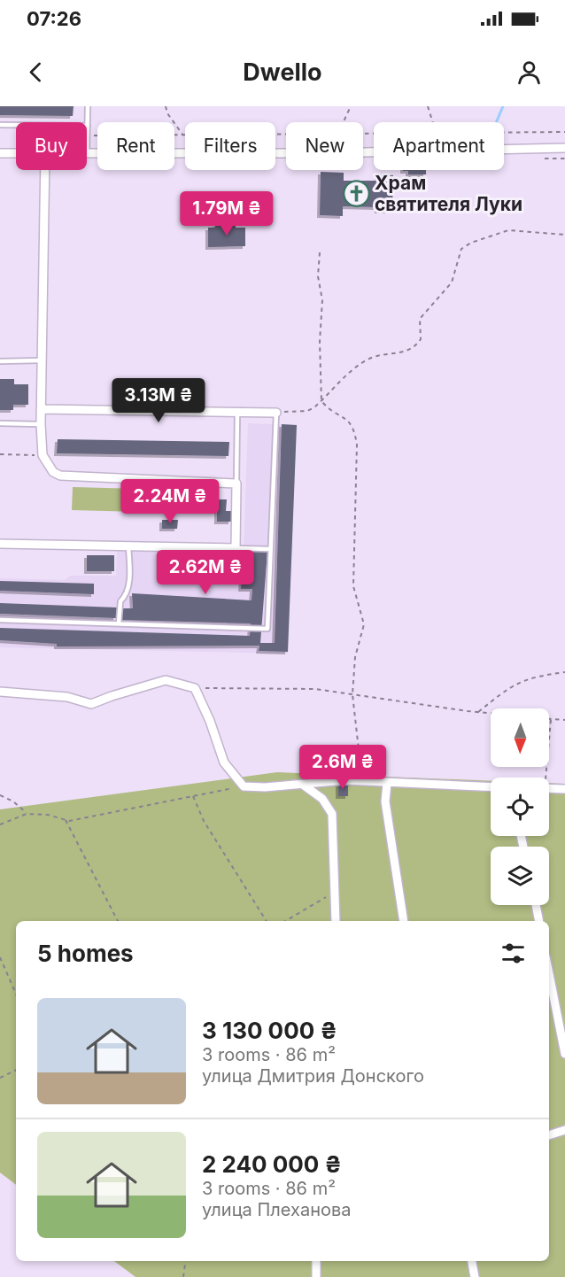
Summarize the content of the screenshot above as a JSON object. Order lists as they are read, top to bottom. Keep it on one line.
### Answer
{"places":{"church":["Храм святителя Луки"]},"north":"bottom","page":{"status":"07:26","header":"Dwello","chip":["Buy","Rent","Filters","New","Apartment"],"price":["1.79M ₴","3.13M ₴","2.24M ₴","2.62M ₴","2.6M ₴"],"heading":"5 homes","list":[{"name":"3 130 000 ₴","note":"3 rooms · 86 m² · улица Дмитрия Донского"},{"name":"2 240 000 ₴","note":"3 rooms · 86 m² · улица Плеханова"}]}}
